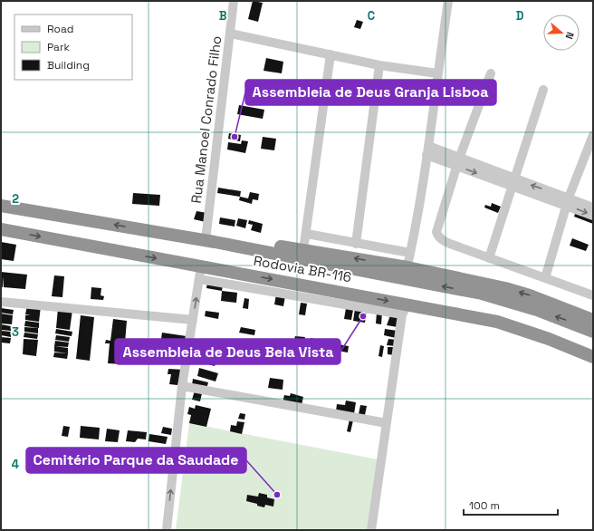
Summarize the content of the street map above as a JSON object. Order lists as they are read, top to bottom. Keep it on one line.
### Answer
{"streets":{"highway":["Rodovia BR-116"],"street":["Rua Manoel Conrado Filho"]},"crossings":[["Rua Manoel Conrado Filho","Rodovia BR-116"]],"places":["Assembleia de Deus Granja Lisboa","Assembleia de Deus Bela Vista","Cemitério Parque da Saudade"],"legend":["Road","Park","Building"],"scale_bar":"100 m","north":"right","grid":{"columns":["B","C","D"],"rows":["2","3","4"]}}
